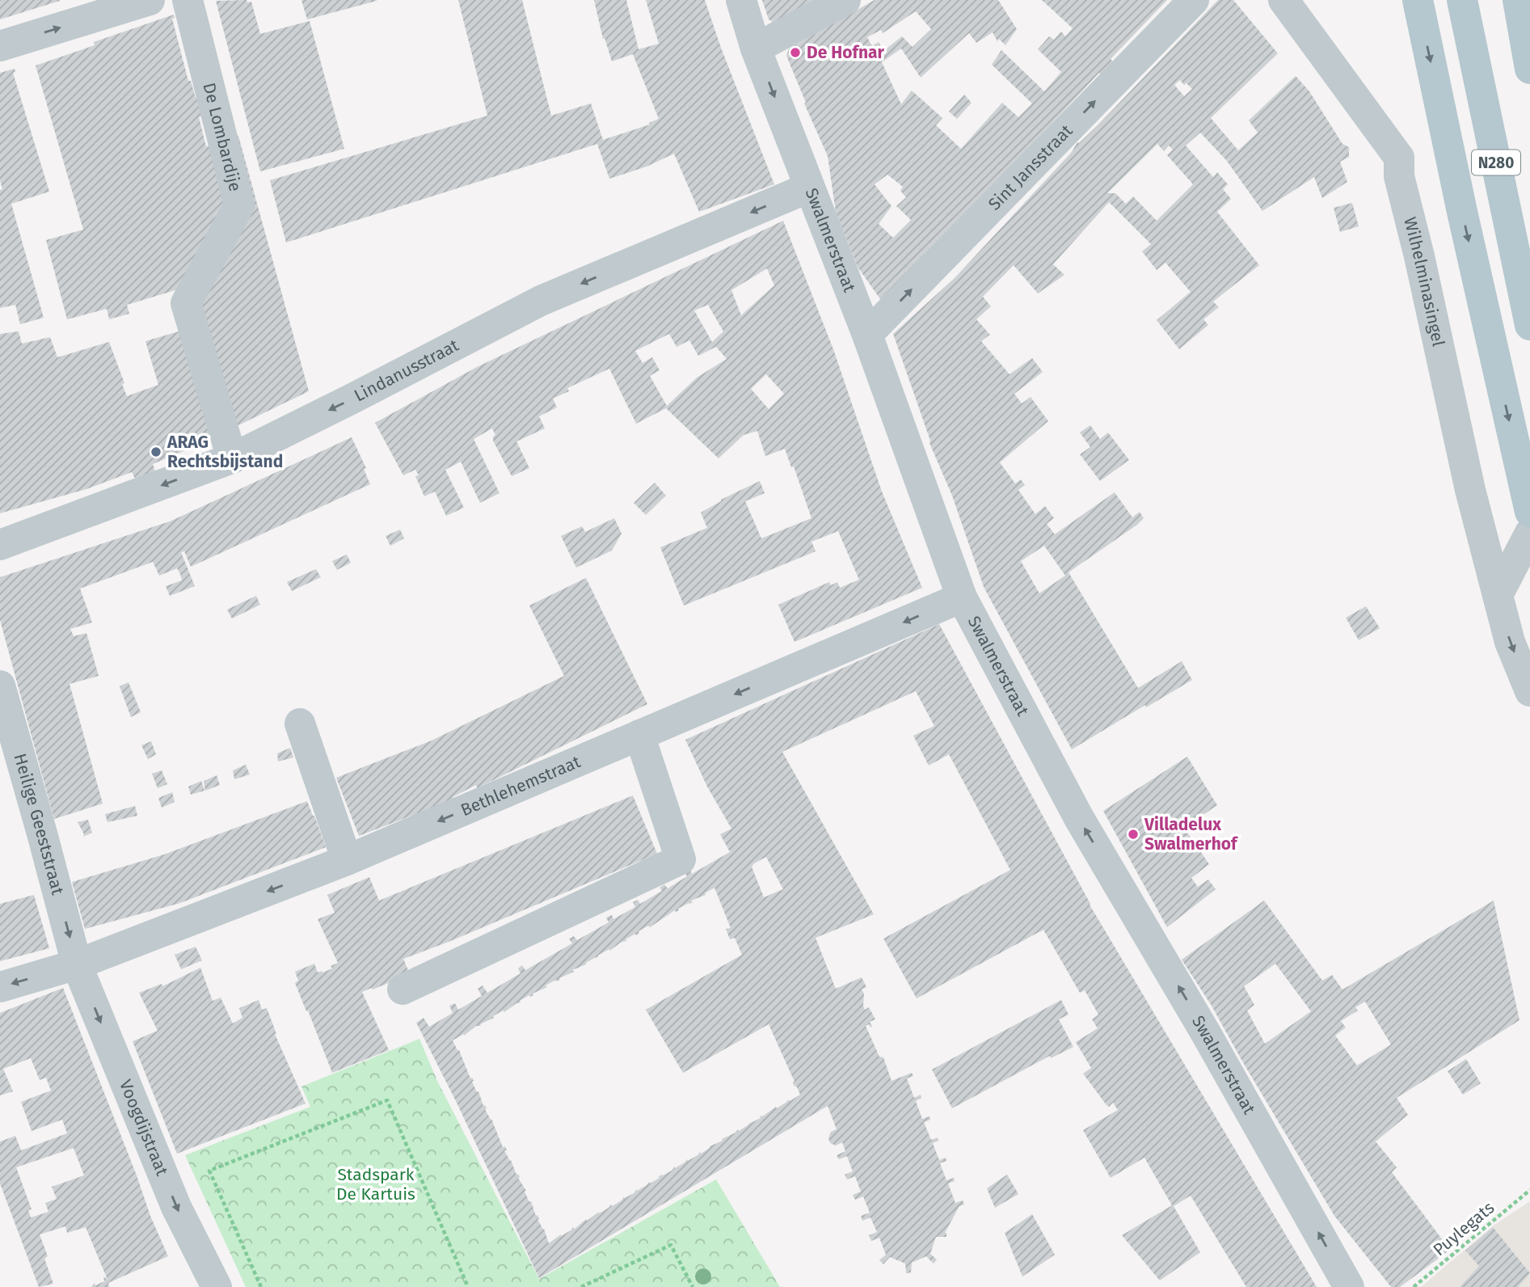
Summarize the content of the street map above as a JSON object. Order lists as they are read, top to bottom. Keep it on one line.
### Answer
{"streets":{"main road":["N280"],"street":["De Lombardije","Sint Jansstraat","Swalmerstraat","Wilhelminasingel","Lindanusstraat","Bethlehemstraat","Heilige Geeststraat","Voogdijstraat"],"path":["Puylegats"]},"crossings":[["De Lombardije","Lindanusstraat"],["Sint Jansstraat","Swalmerstraat"],["Swalmerstraat","Lindanusstraat"],["Swalmerstraat","Bethlehemstraat"],["Bethlehemstraat","Heilige Geeststraat"],["Bethlehemstraat","Voogdijstraat"],["Heilige Geeststraat","Voogdijstraat"]],"one_way":["Sint Jansstraat","Lindanusstraat","Bethlehemstraat","Heilige Geeststraat","Voogdijstraat"],"parks":["Stadspark De Kartuis"],"places":["De Hofnar","ARAG Rechtsbijstand","Villadelux Swalmerhof"]}
